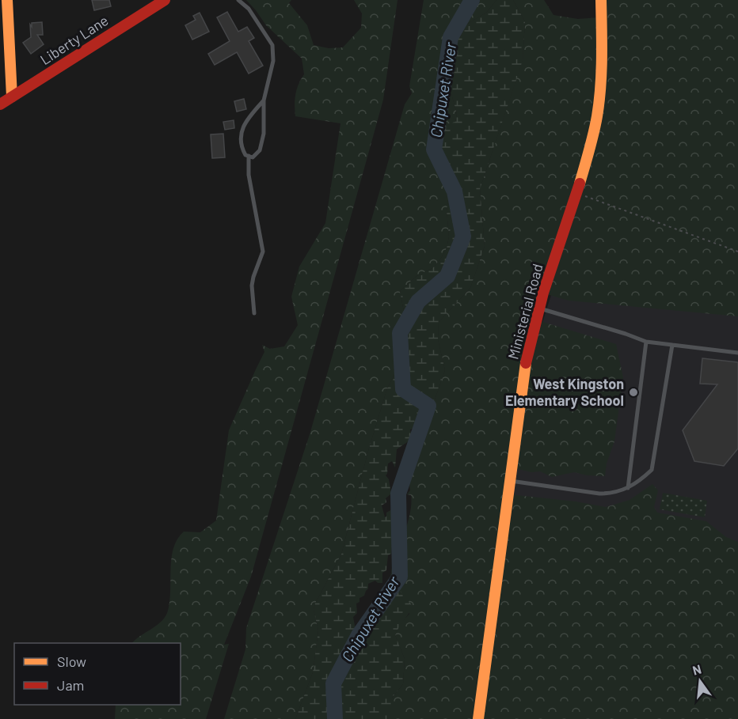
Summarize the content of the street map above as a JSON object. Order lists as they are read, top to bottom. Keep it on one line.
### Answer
{"streets":{"main road":["Liberty Lane","Ministerial Road"]},"water":["Chipuxet River"],"places":["West Kingston Elementary School"],"legend":["Slow","Jam"],"north":"top"}
